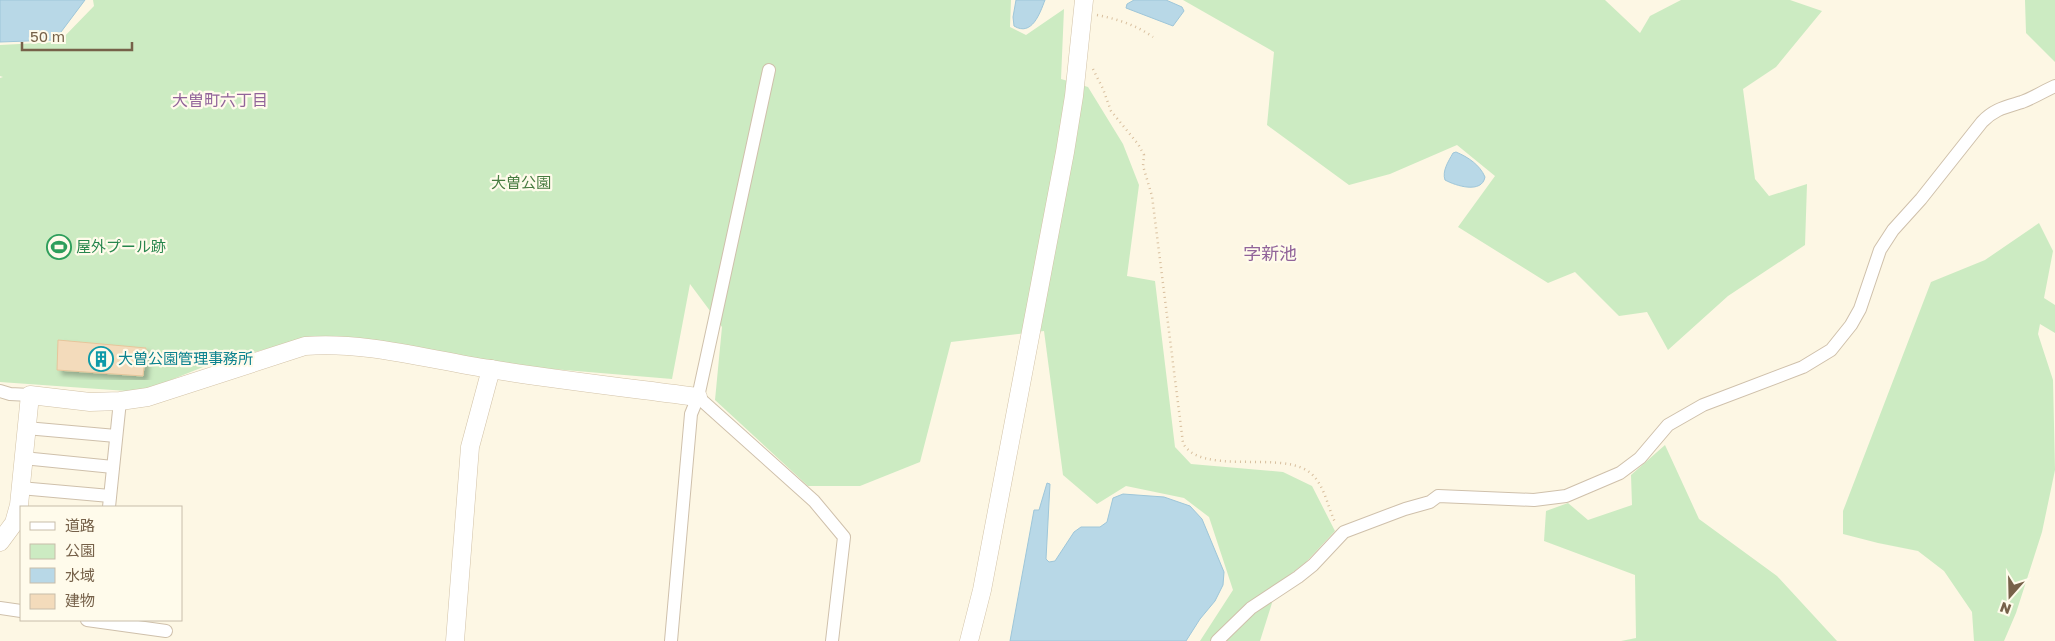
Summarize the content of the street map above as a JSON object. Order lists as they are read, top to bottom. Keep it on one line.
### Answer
{"districts":["大曽町六丁目","字新池"],"parks":["大曽公園"],"places":{"sports":["屋外プール跡"],"building":["大曽公園管理事務所"]},"legend":["道路","公園","水域","建物"],"scale_bar":"50 m","north":"bottom"}
